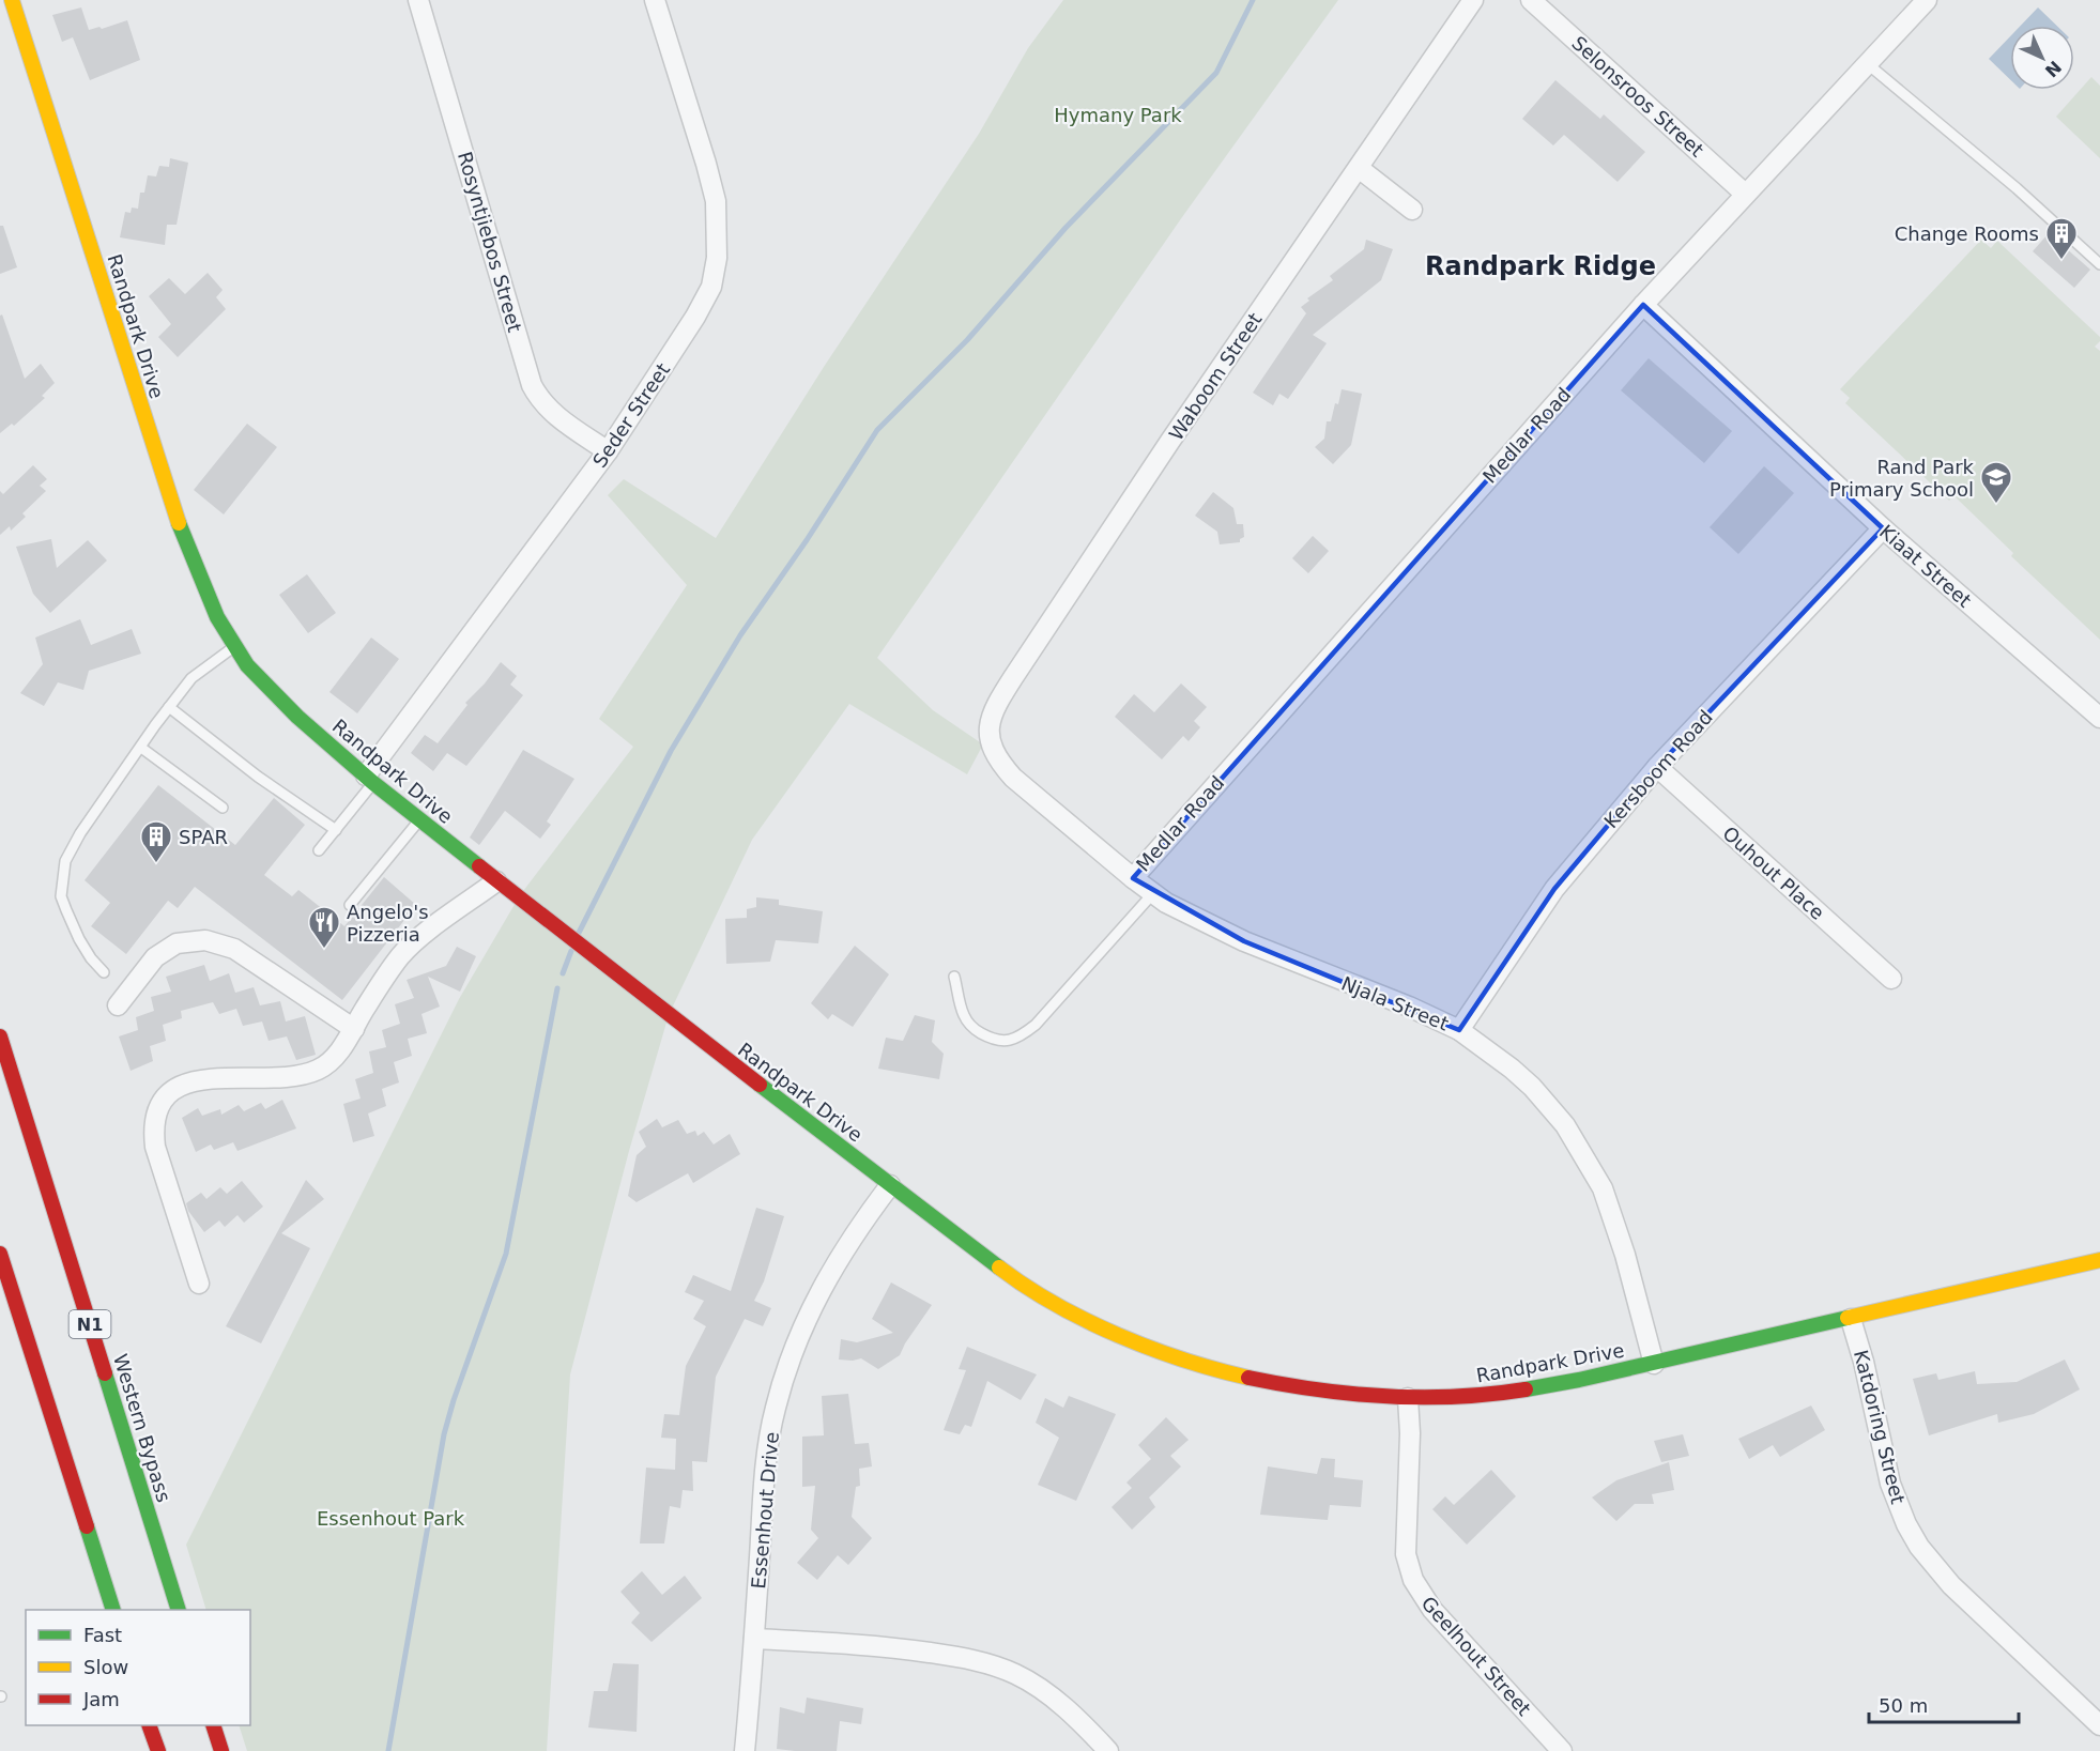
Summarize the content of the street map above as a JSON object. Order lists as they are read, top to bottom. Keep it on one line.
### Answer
{"streets":{"main road":["Randpark Drive","N1","Western Bypass"],"street":["Selonsroos Street","Rosyntjiebos Street","Waboom Street","Seder Street","Medlar Road","Kiaat Street","Kersboom Road","Ouhout Place","Njala Street","Katdoring Street","Essenhout Drive","Geelhout Street"]},"crossings":[["Selonsroos Street","Medlar Road"],["Rosyntjiebos Street","Seder Street"],["Randpark Drive","Seder Street"],["Randpark Drive","Njala Street"],["Randpark Drive","Katdoring Street"],["Randpark Drive","Essenhout Drive"],["Randpark Drive","Geelhout Street"],["Waboom Street","Njala Street"],["Medlar Road","Kiaat Street"],["Medlar Road","Njala Street"],["Kiaat Street","Kersboom Road"],["Kersboom Road","Ouhout Place"],["Kersboom Road","Njala Street"]],"districts":["Randpark Ridge"],"parks":["Hymany Park","Essenhout Park"],"places":{"building":["Change Rooms","SPAR"],"school or university":["Rand Park Primary School"],"restaurant":["Angelo's Pizzeria"]},"legend":["Fast","Slow","Jam"],"scale_bar":"50 m","north":"bottom right"}
